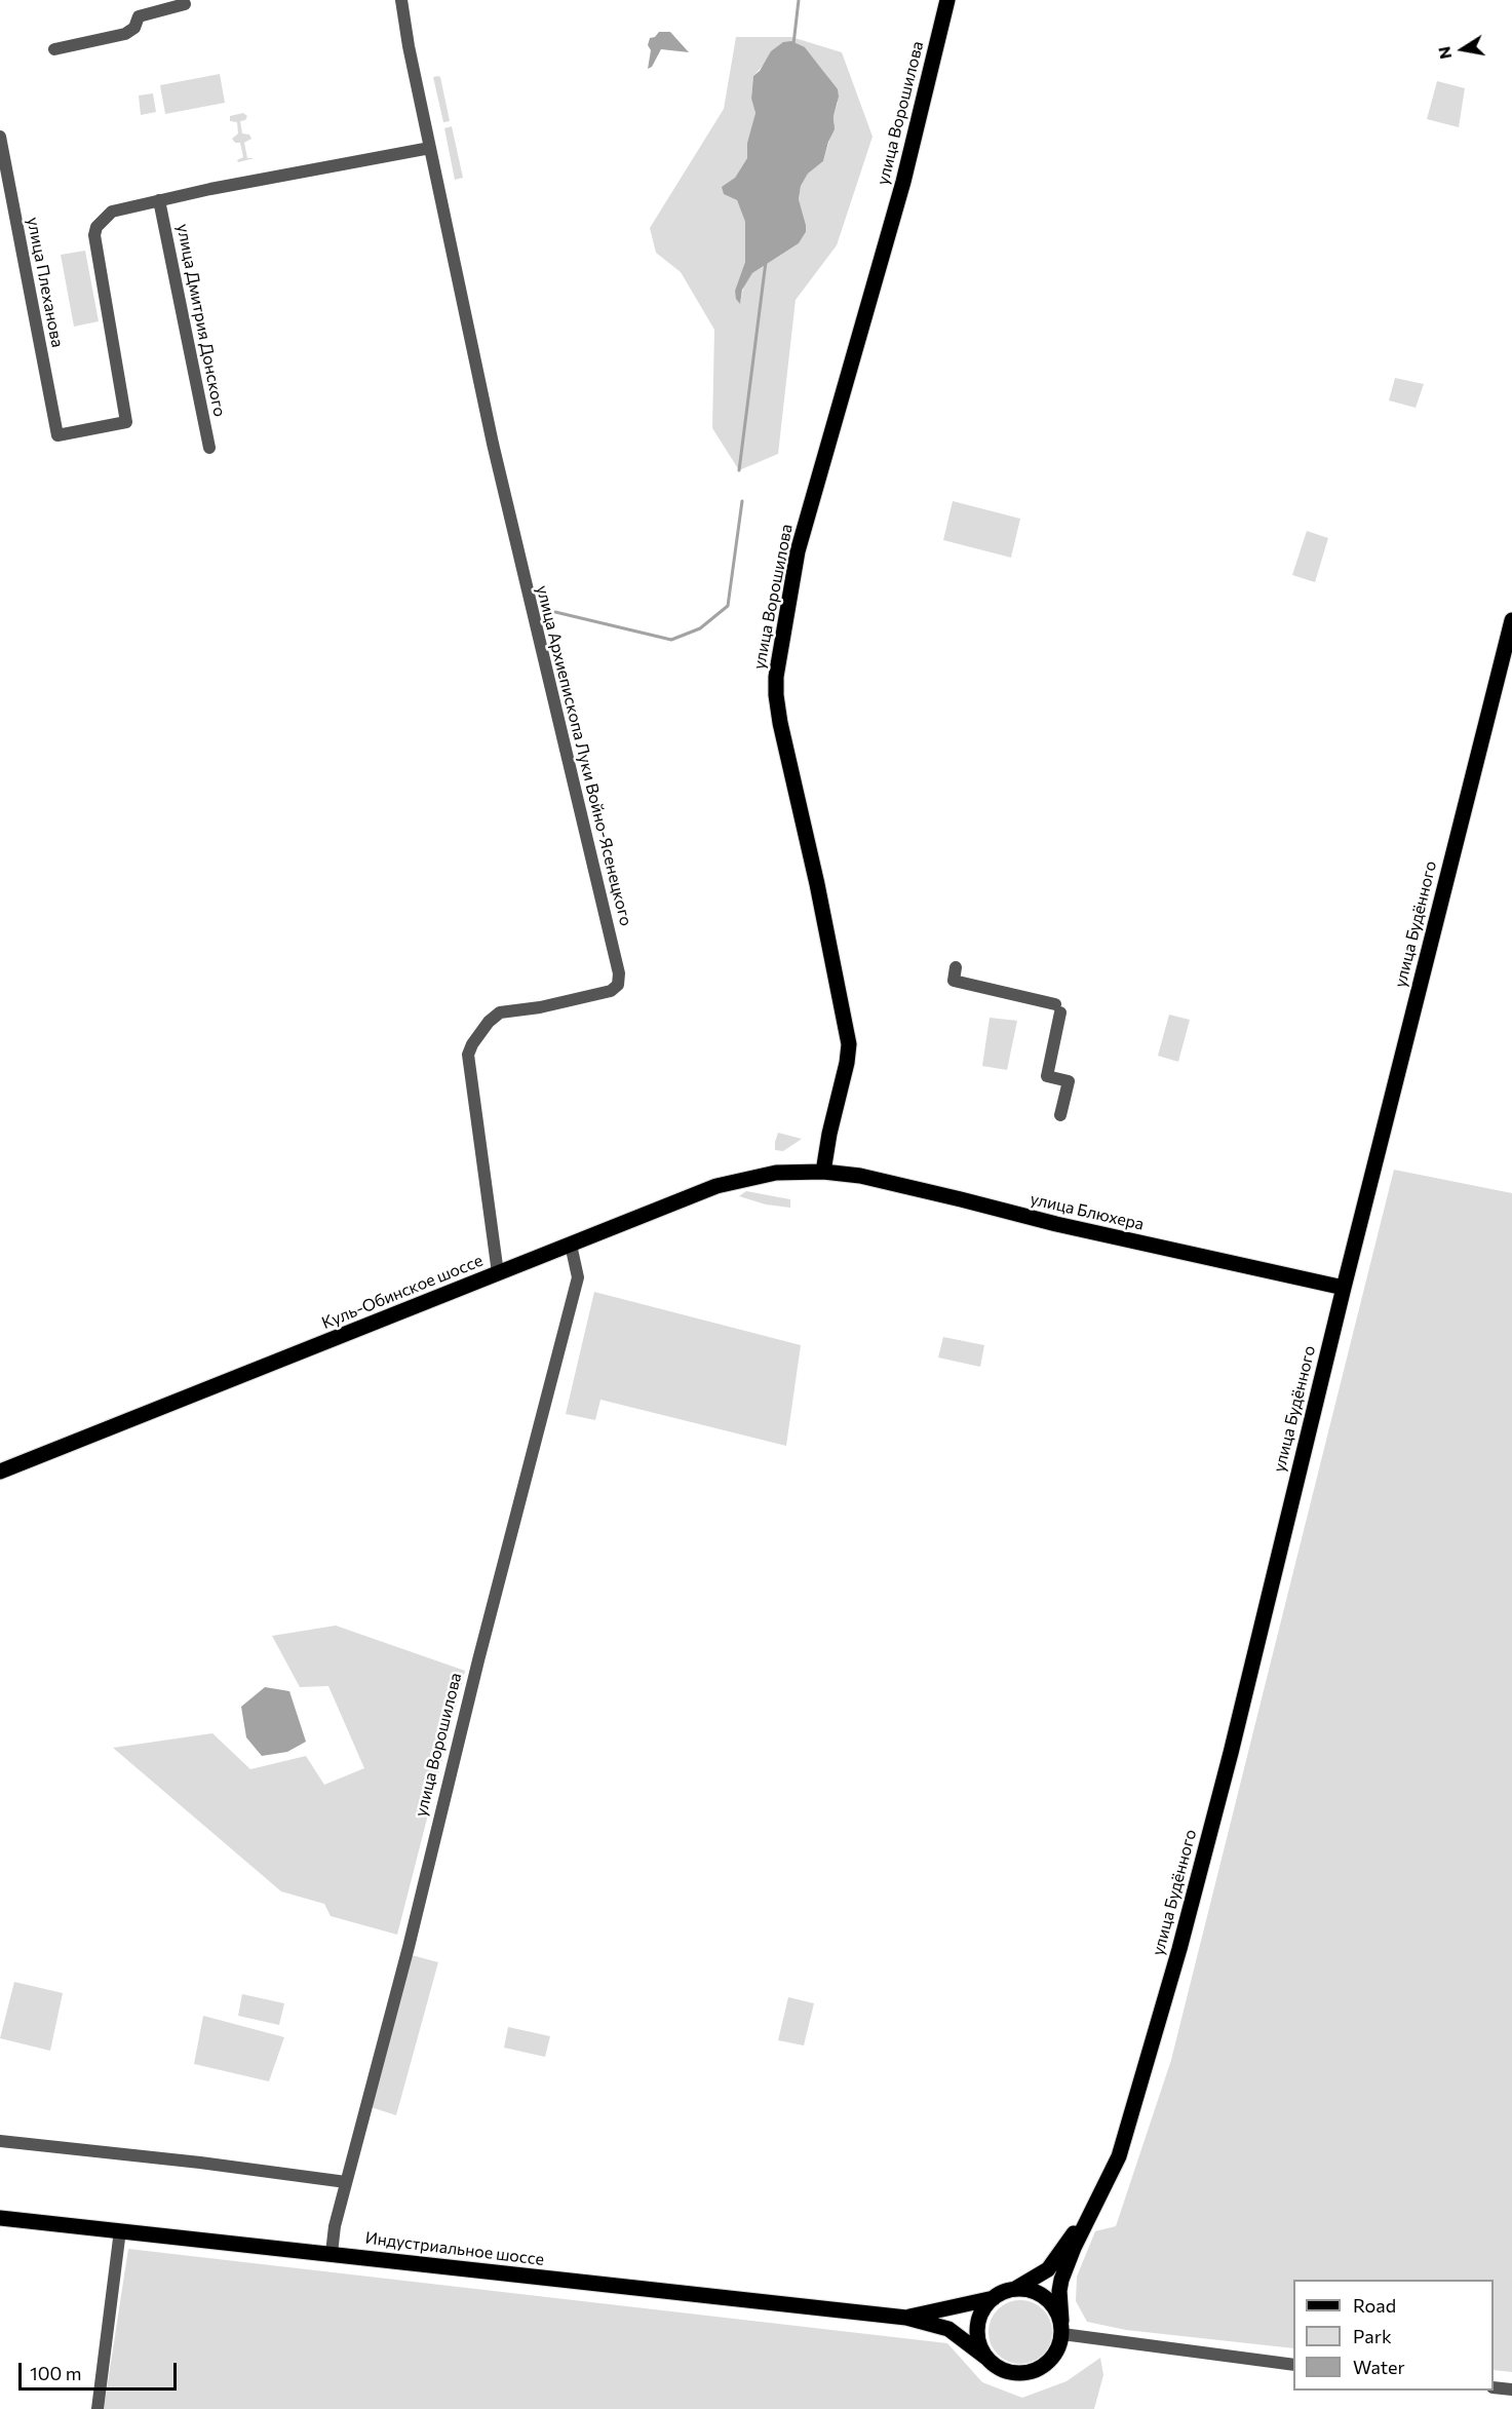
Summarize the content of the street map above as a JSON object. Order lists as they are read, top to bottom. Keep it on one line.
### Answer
{"streets":{"main road":["улица Ворошилова","улица Будённого","улица Блюхера","Куль-Обинское шоссе","Индустриальное шоссе"],"street":["улица Плеханова","улица Дмитрия Донского","улица Архиепископа Луки Войно-Ясенецкого"]},"crossings":[["улица Ворошилова","улица Блюхера"],["улица Ворошилова","Куль-Обинское шоссе"],["улица Ворошилова","Индустриальное шоссе"],["улица Плеханова","улица Дмитрия Донского"],["улица Архиепископа Луки Войно-Ясенецкого","Куль-Обинское шоссе"],["улица Будённого","улица Блюхера"],["улица Блюхера","Куль-Обинское шоссе"]],"legend":["Road","Park","Water"],"scale_bar":"100 m","north":"left"}
